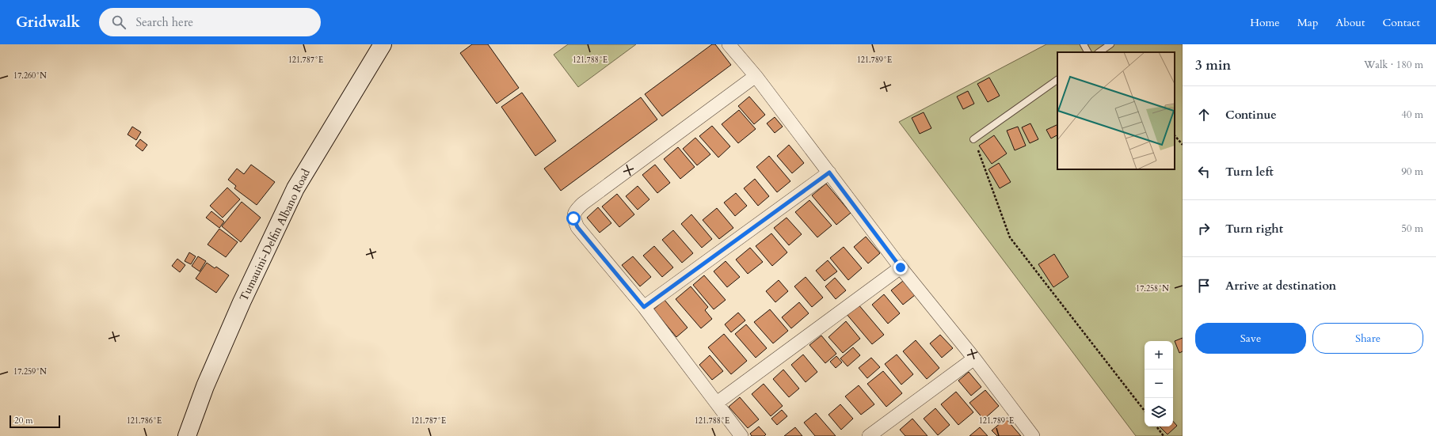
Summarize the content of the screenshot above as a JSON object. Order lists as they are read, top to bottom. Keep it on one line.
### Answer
{"streets":{"main road":["Tumauini-Delfin Albano Road"]},"scale_bar":"20 m","page":{"header":"Gridwalk","search":"Search here","nav":["Home","Map","About","Contact"],"heading":["3 min","Walk · 180 m"],"list":[["Continue","40 m"],["Turn left","90 m"],["Turn right","50 m"],"Arrive at destination"],"buttons":["Save","Share"],"map_buttons":["+","−"],"scale":"20 m"},"coordinates":["121.787°E","121.788°E","121.789°E","17.260°N","17.258°N","17.259°N","121.786°E"]}
